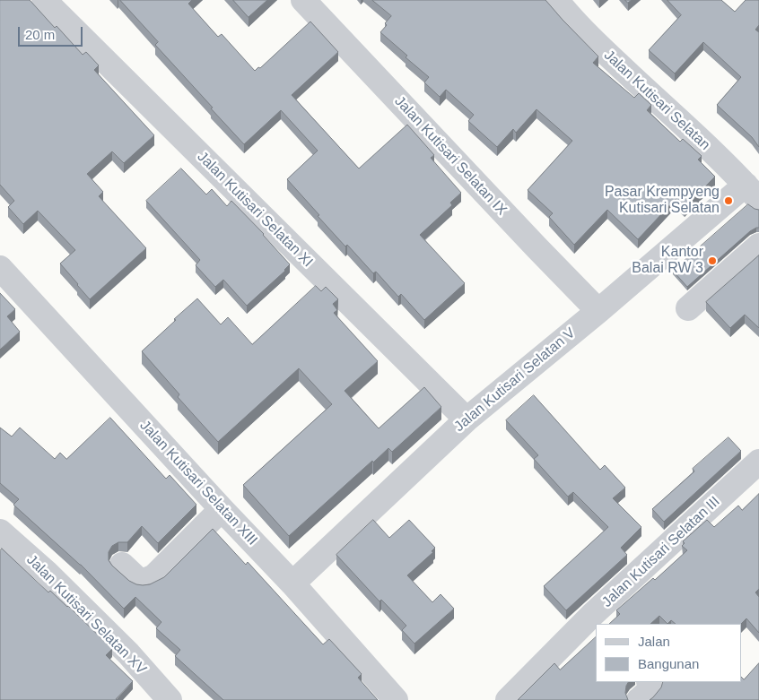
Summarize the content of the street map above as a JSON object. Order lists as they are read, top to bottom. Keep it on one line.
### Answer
{"streets":{"street":["Jalan Kutisari Selatan","Jalan Kutisari Selatan IX","Jalan Kutisari Selatan XI","Jalan Kutisari Selatan V","Jalan Kutisari Selatan XIII","Jalan Kutisari Selatan III","Jalan Kutisari Selatan XV"]},"crossings":[["Jalan Kutisari Selatan","Jalan Kutisari Selatan V"],["Jalan Kutisari Selatan IX","Jalan Kutisari Selatan V"],["Jalan Kutisari Selatan XI","Jalan Kutisari Selatan V"],["Jalan Kutisari Selatan V","Jalan Kutisari Selatan XIII"]],"places":["Pasar Krempyeng Kutisari Selatan","Kantor Balai RW 3"],"legend":["Jalan","Bangunan"],"scale_bar":"20 m"}
